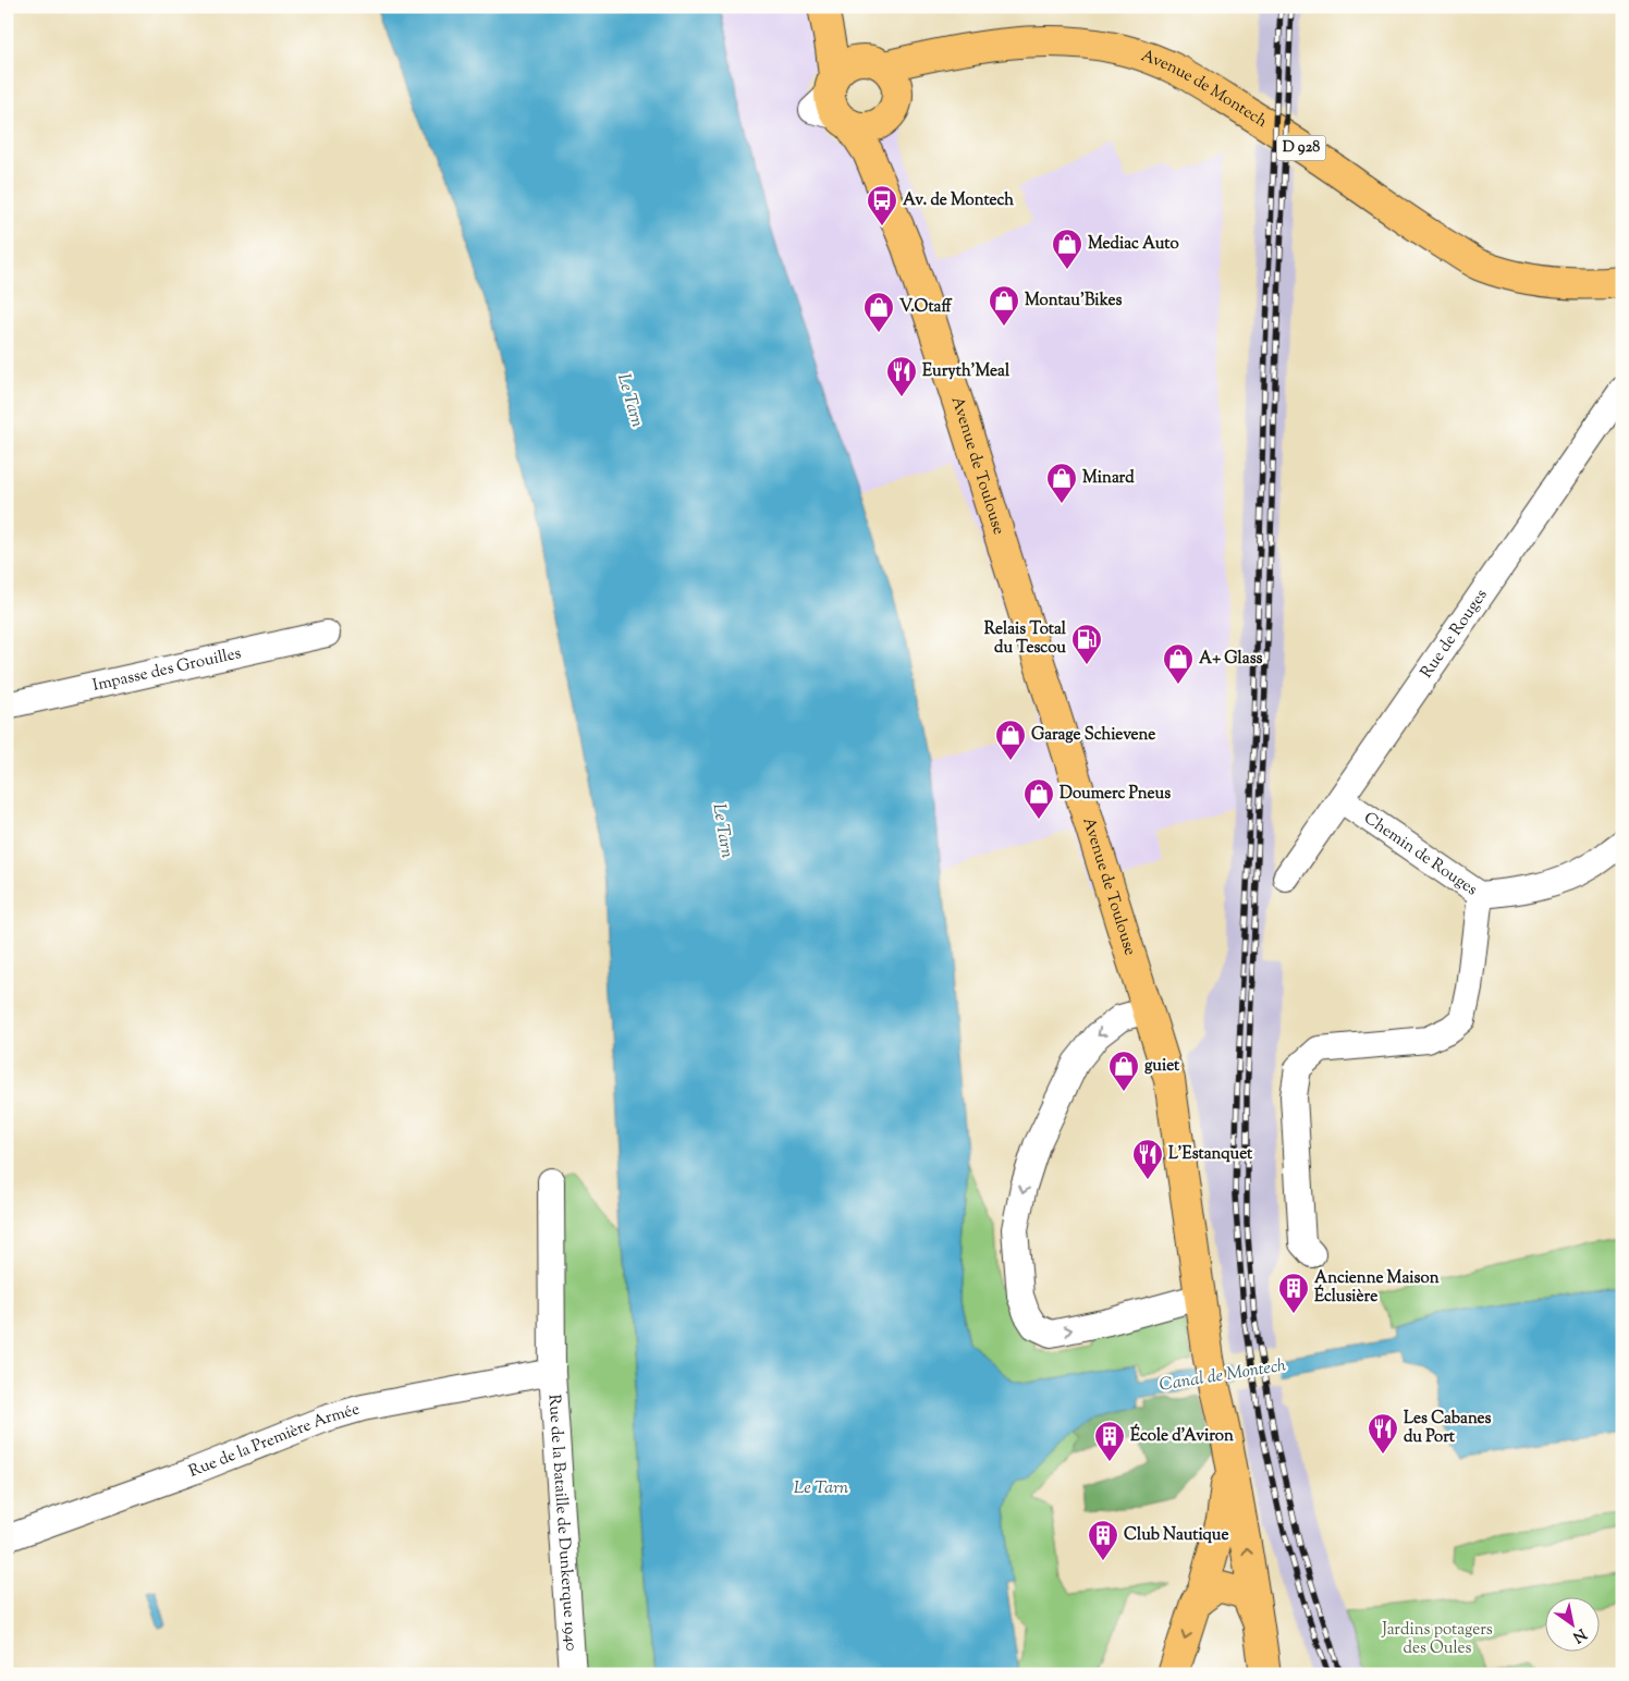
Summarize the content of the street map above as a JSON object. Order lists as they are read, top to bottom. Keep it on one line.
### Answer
{"streets":{"main road":["Avenue de Montech","D 928","Avenue de Toulouse"],"street":["Rue de Rouges","Impasse des Grouilles","Chemin de Rouges","Rue de la Première Armée","Rue de la Bataille de Dunkerque 1940"]},"crossings":[["Avenue de Montech","Avenue de Toulouse"],["Rue de Rouges","Chemin de Rouges"],["Rue de la Première Armée","Rue de la Bataille de Dunkerque 1940"]],"water":["Le Tarn","Canal de Montech"],"parks":["Jardins potagers des Oules"],"places":{"bus stop":["Av. de Montech"],"shop":["Mediac Auto","Montau'Bikes","V.Otaff","Minard","A+ Glass","Garage Schievene","Doumerc Pneus","guiet"],"restaurant":["Euryth'Meal","L'Estanquet","Les Cabanes du Port"],"fuel station":["Relais Total du Tescou"],"building":["Ancienne Maison Éclusière","École d'Aviron","Club Nautique"]},"north":"bottom right"}
